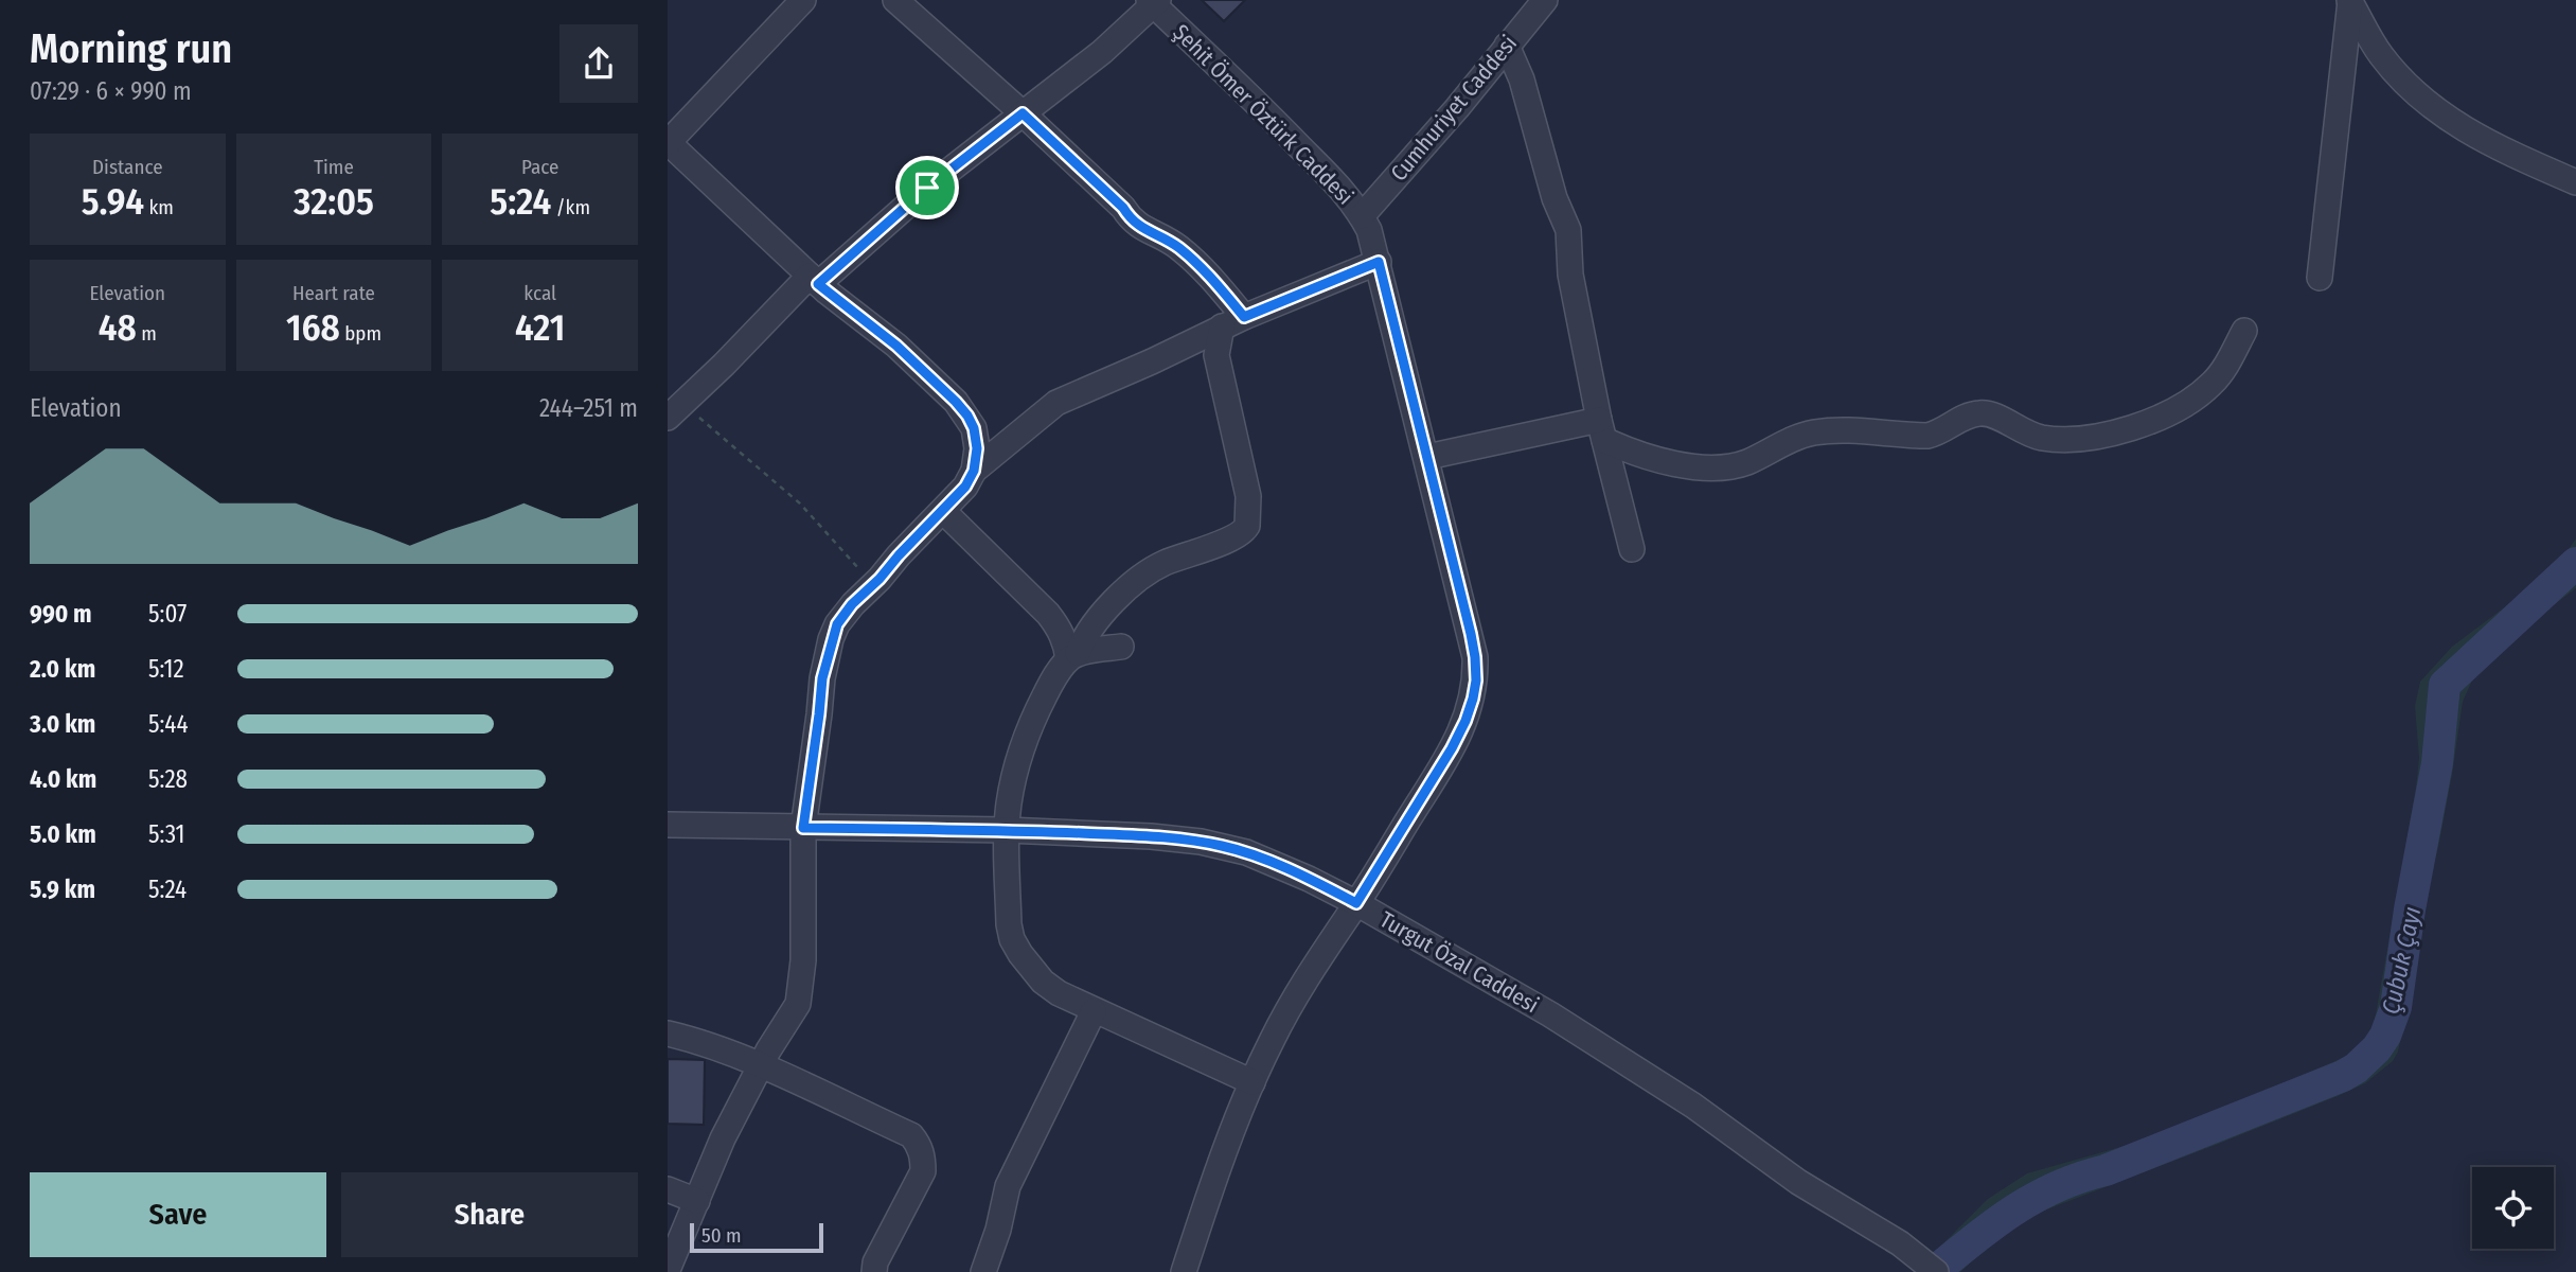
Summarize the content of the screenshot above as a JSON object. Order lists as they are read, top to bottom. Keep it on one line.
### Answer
{"streets":{"street":["Cumhuriyet Caddesi","Şehit Ömer Öztürk Caddesi","Turgut Özal Caddesi"]},"crossings":[["Cumhuriyet Caddesi","Şehit Ömer Öztürk Caddesi"],["Şehit Ömer Öztürk Caddesi","Turgut Özal Caddesi"]],"water":["Çubuk Çayı"],"scale_bar":"50 m","page":{"heading":["Morning run","07:29 · 6 × 990 m"],"stats":[["Distance","5.94 km"],["Time","32:05"],["Pace","5:24 /km"],["Elevation","48 m"],["Heart rate","168 bpm"],["kcal","421"]],"chart":["Elevation","244–251 m"],"list":[{"name":"990 m","note":"5:07"},{"name":"2.0 km","note":"5:12"},{"name":"3.0 km","note":"5:44"},{"name":"4.0 km","note":"5:28"},{"name":"5.0 km","note":"5:31"},{"name":"5.9 km","note":"5:24"}],"buttons":["Save","Share"],"scale":"50 m"}}
